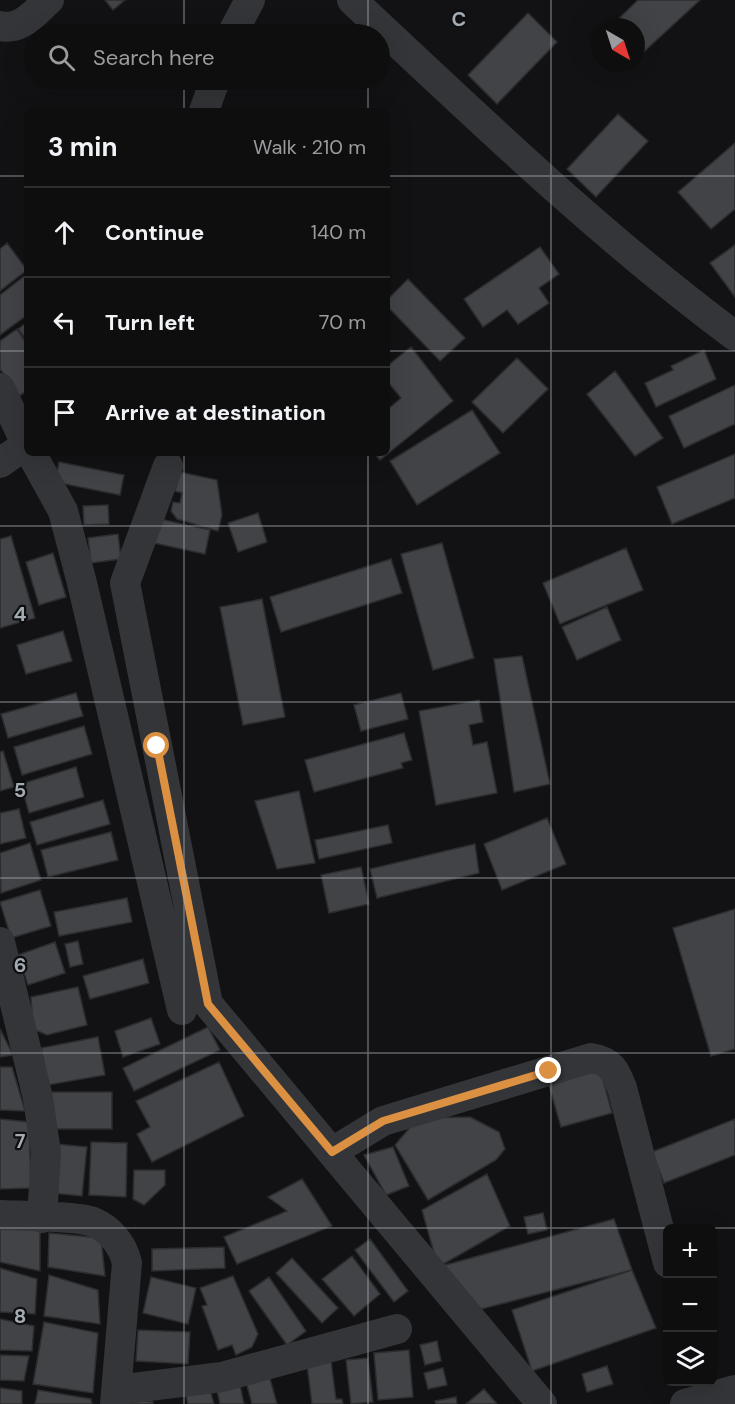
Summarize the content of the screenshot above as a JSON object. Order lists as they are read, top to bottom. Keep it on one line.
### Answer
{"north":"bottom right","page":{"search":"Search here","heading":["3 min","Walk · 210 m"],"list":[["Continue","140 m"],["Turn left","70 m"],"Arrive at destination"],"map_buttons":["+","−"]},"grid":{"columns":["C"],"rows":["4","5","6","7","8"]}}
